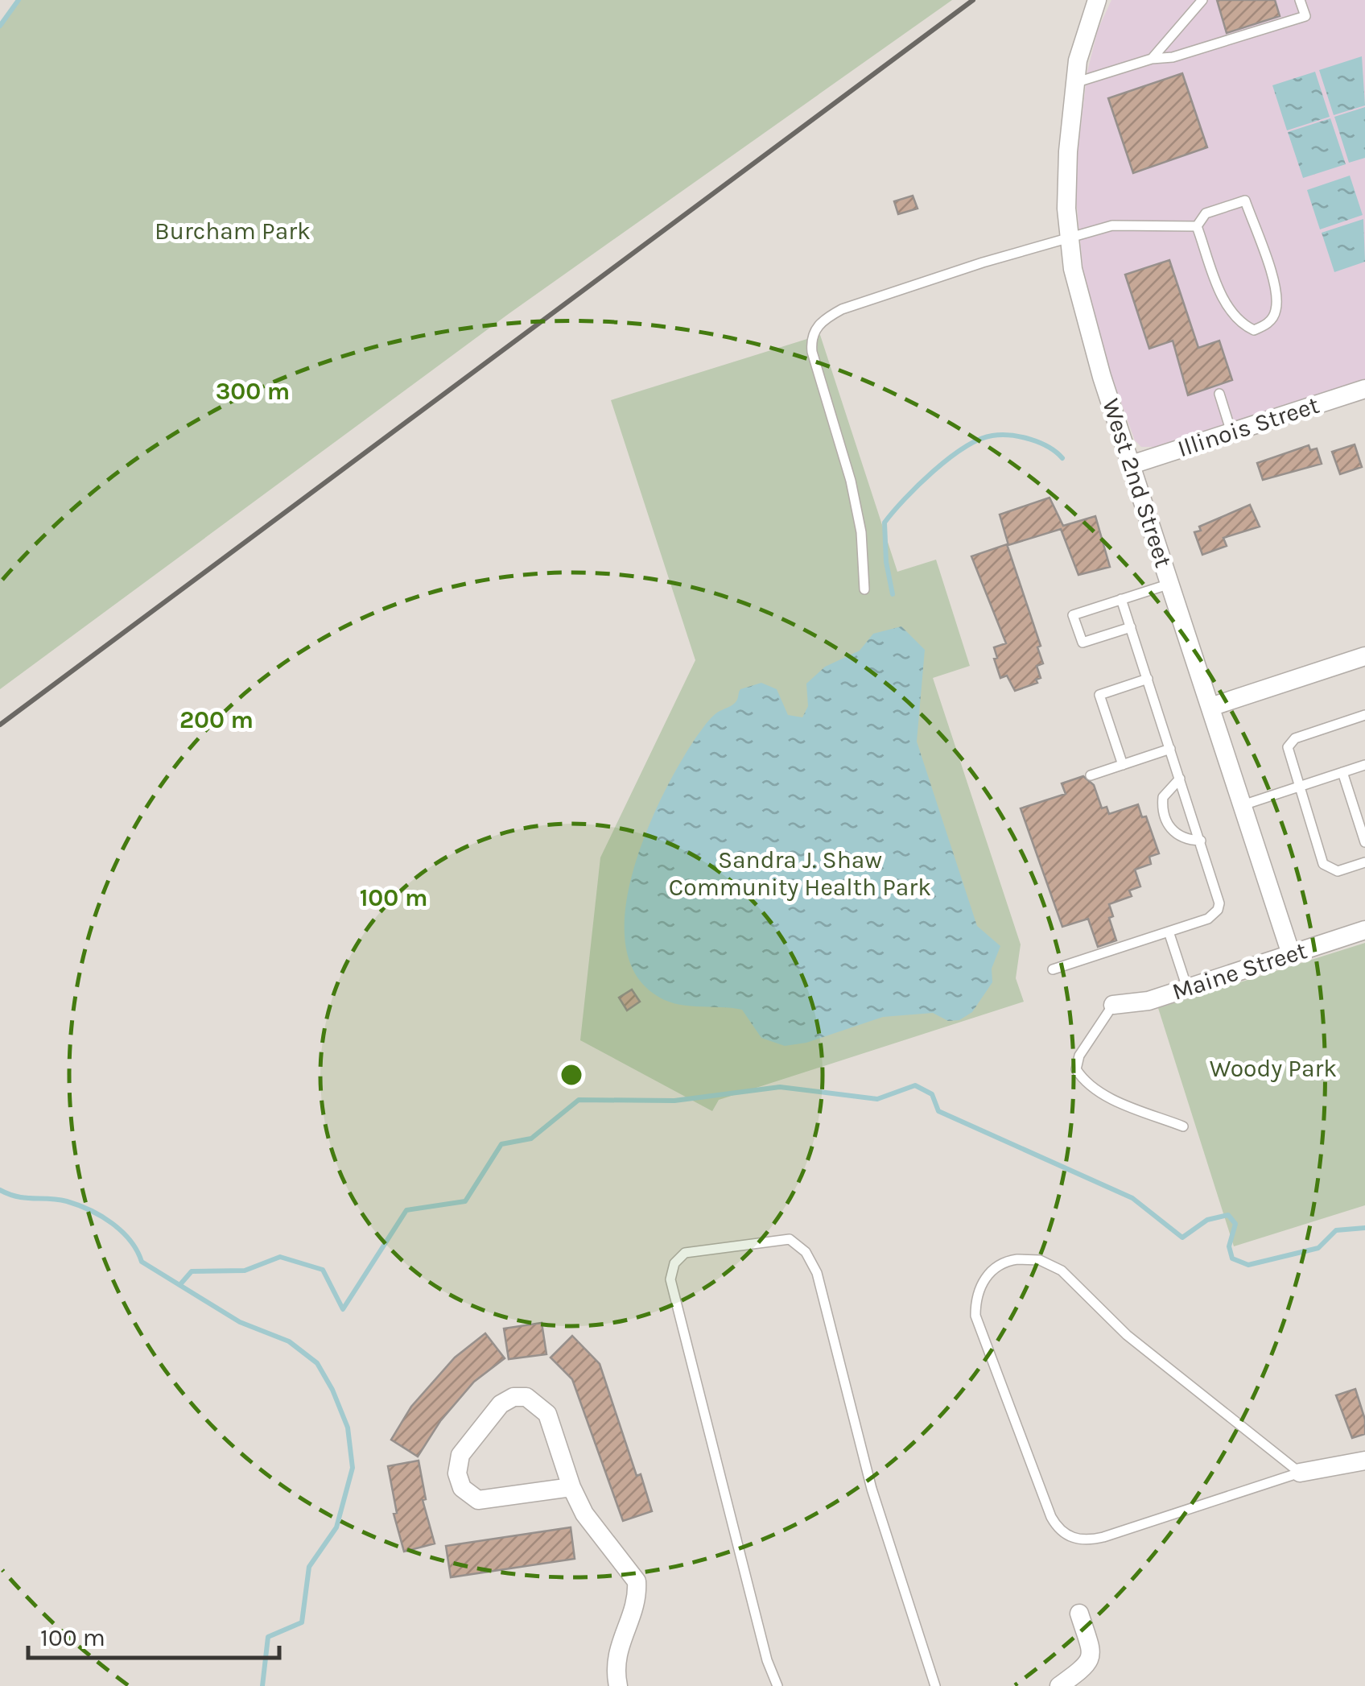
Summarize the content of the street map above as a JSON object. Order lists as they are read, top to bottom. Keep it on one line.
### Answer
{"streets":{"street":["Illinois Street","West 2nd Street","Maine Street"]},"crossings":[["Illinois Street","West 2nd Street"],["West 2nd Street","Maine Street"]],"parks":["Burcham Park","Sandra J. Shaw Community Health Park","Woody Park"],"scale_bar":"100 m","rings":["300 m","200 m","100 m"]}
